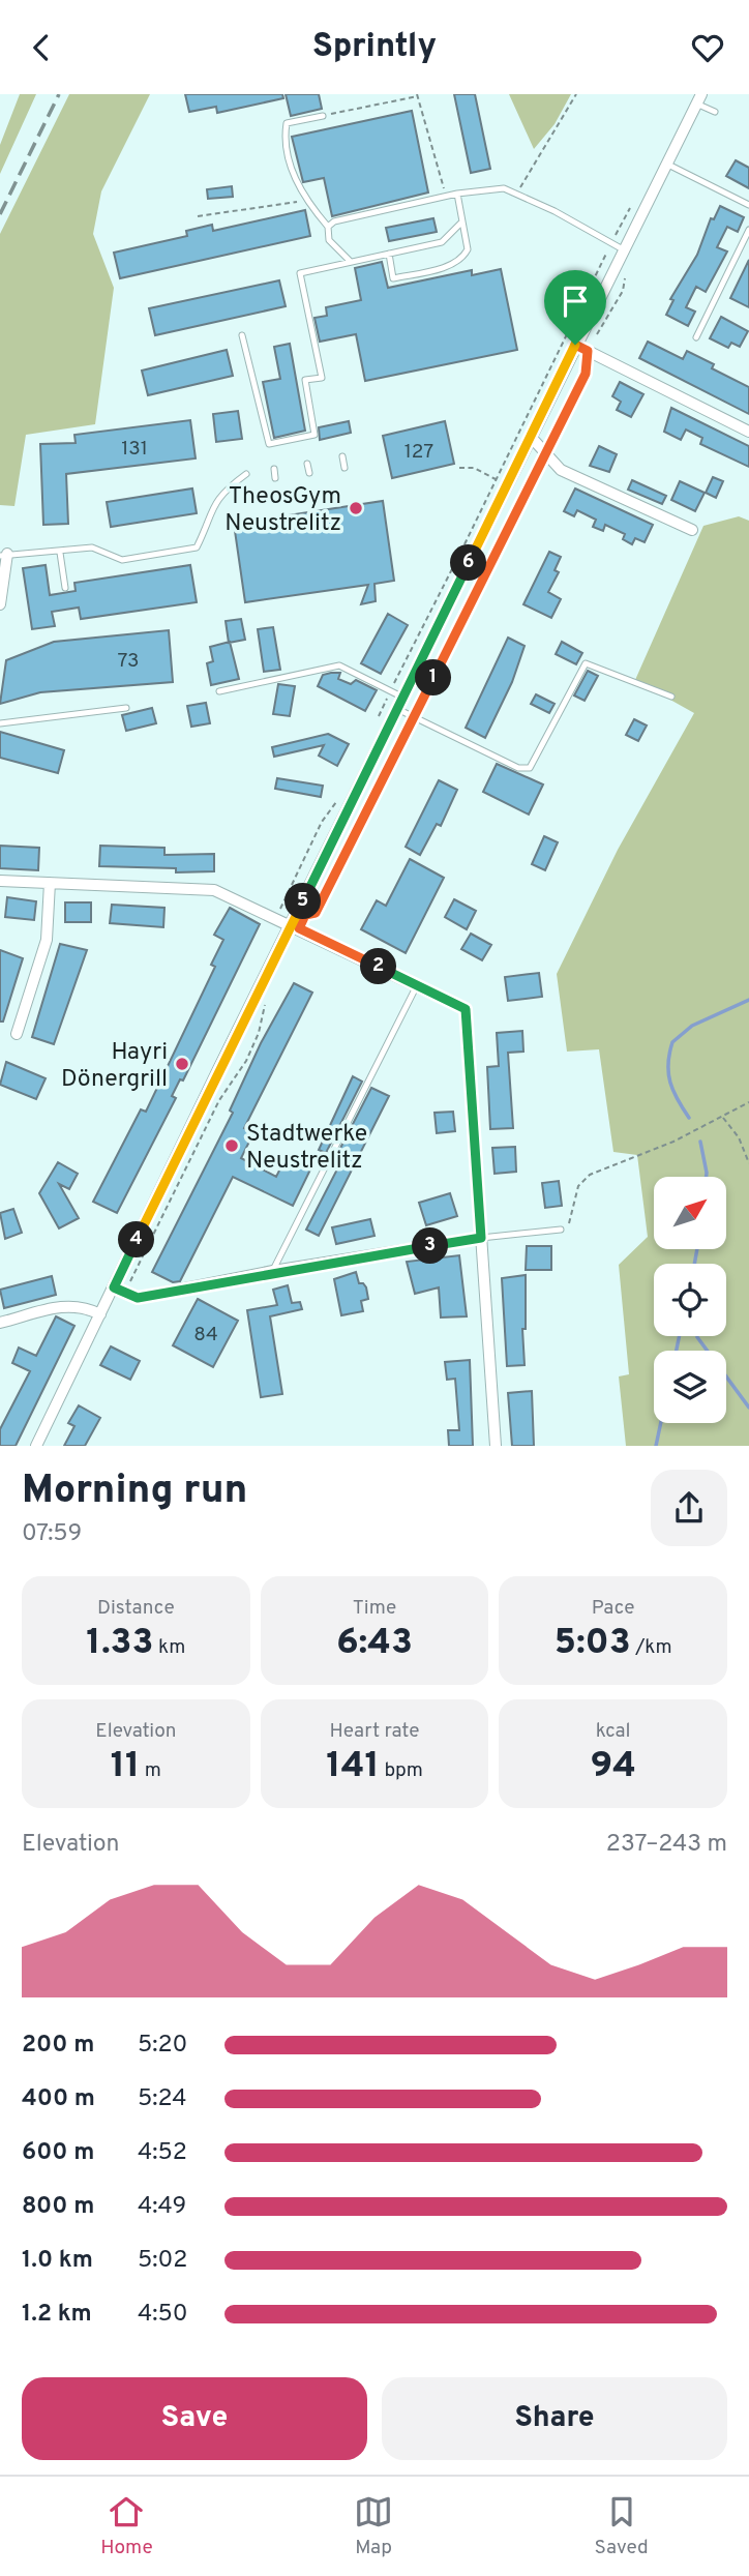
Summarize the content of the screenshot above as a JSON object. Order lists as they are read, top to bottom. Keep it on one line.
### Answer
{"places":["TheosGym Neustrelitz","Hayri Dönergrill","Stadtwerke Neustrelitz"],"house_numbers":["131","127","73","84"],"north":"top right","page":{"header":"Sprintly","pins":["6","1","5","2","4","3"],"heading":["Morning run","07:59"],"stats":[["Distance","1.33 km"],["Time","6:43"],["Pace","5:03 /km"],["Elevation","11 m"],["Heart rate","141 bpm"],["kcal","94"]],"chart":["Elevation","237–243 m"],"list":[{"name":"200 m","note":"5:20"},{"name":"400 m","note":"5:24"},{"name":"600 m","note":"4:52"},{"name":"800 m","note":"4:49"},{"name":"1.0 km","note":"5:02"},{"name":"1.2 km","note":"4:50"}],"buttons":["Save","Share"],"tabs":["Home","Map","Saved"]}}
